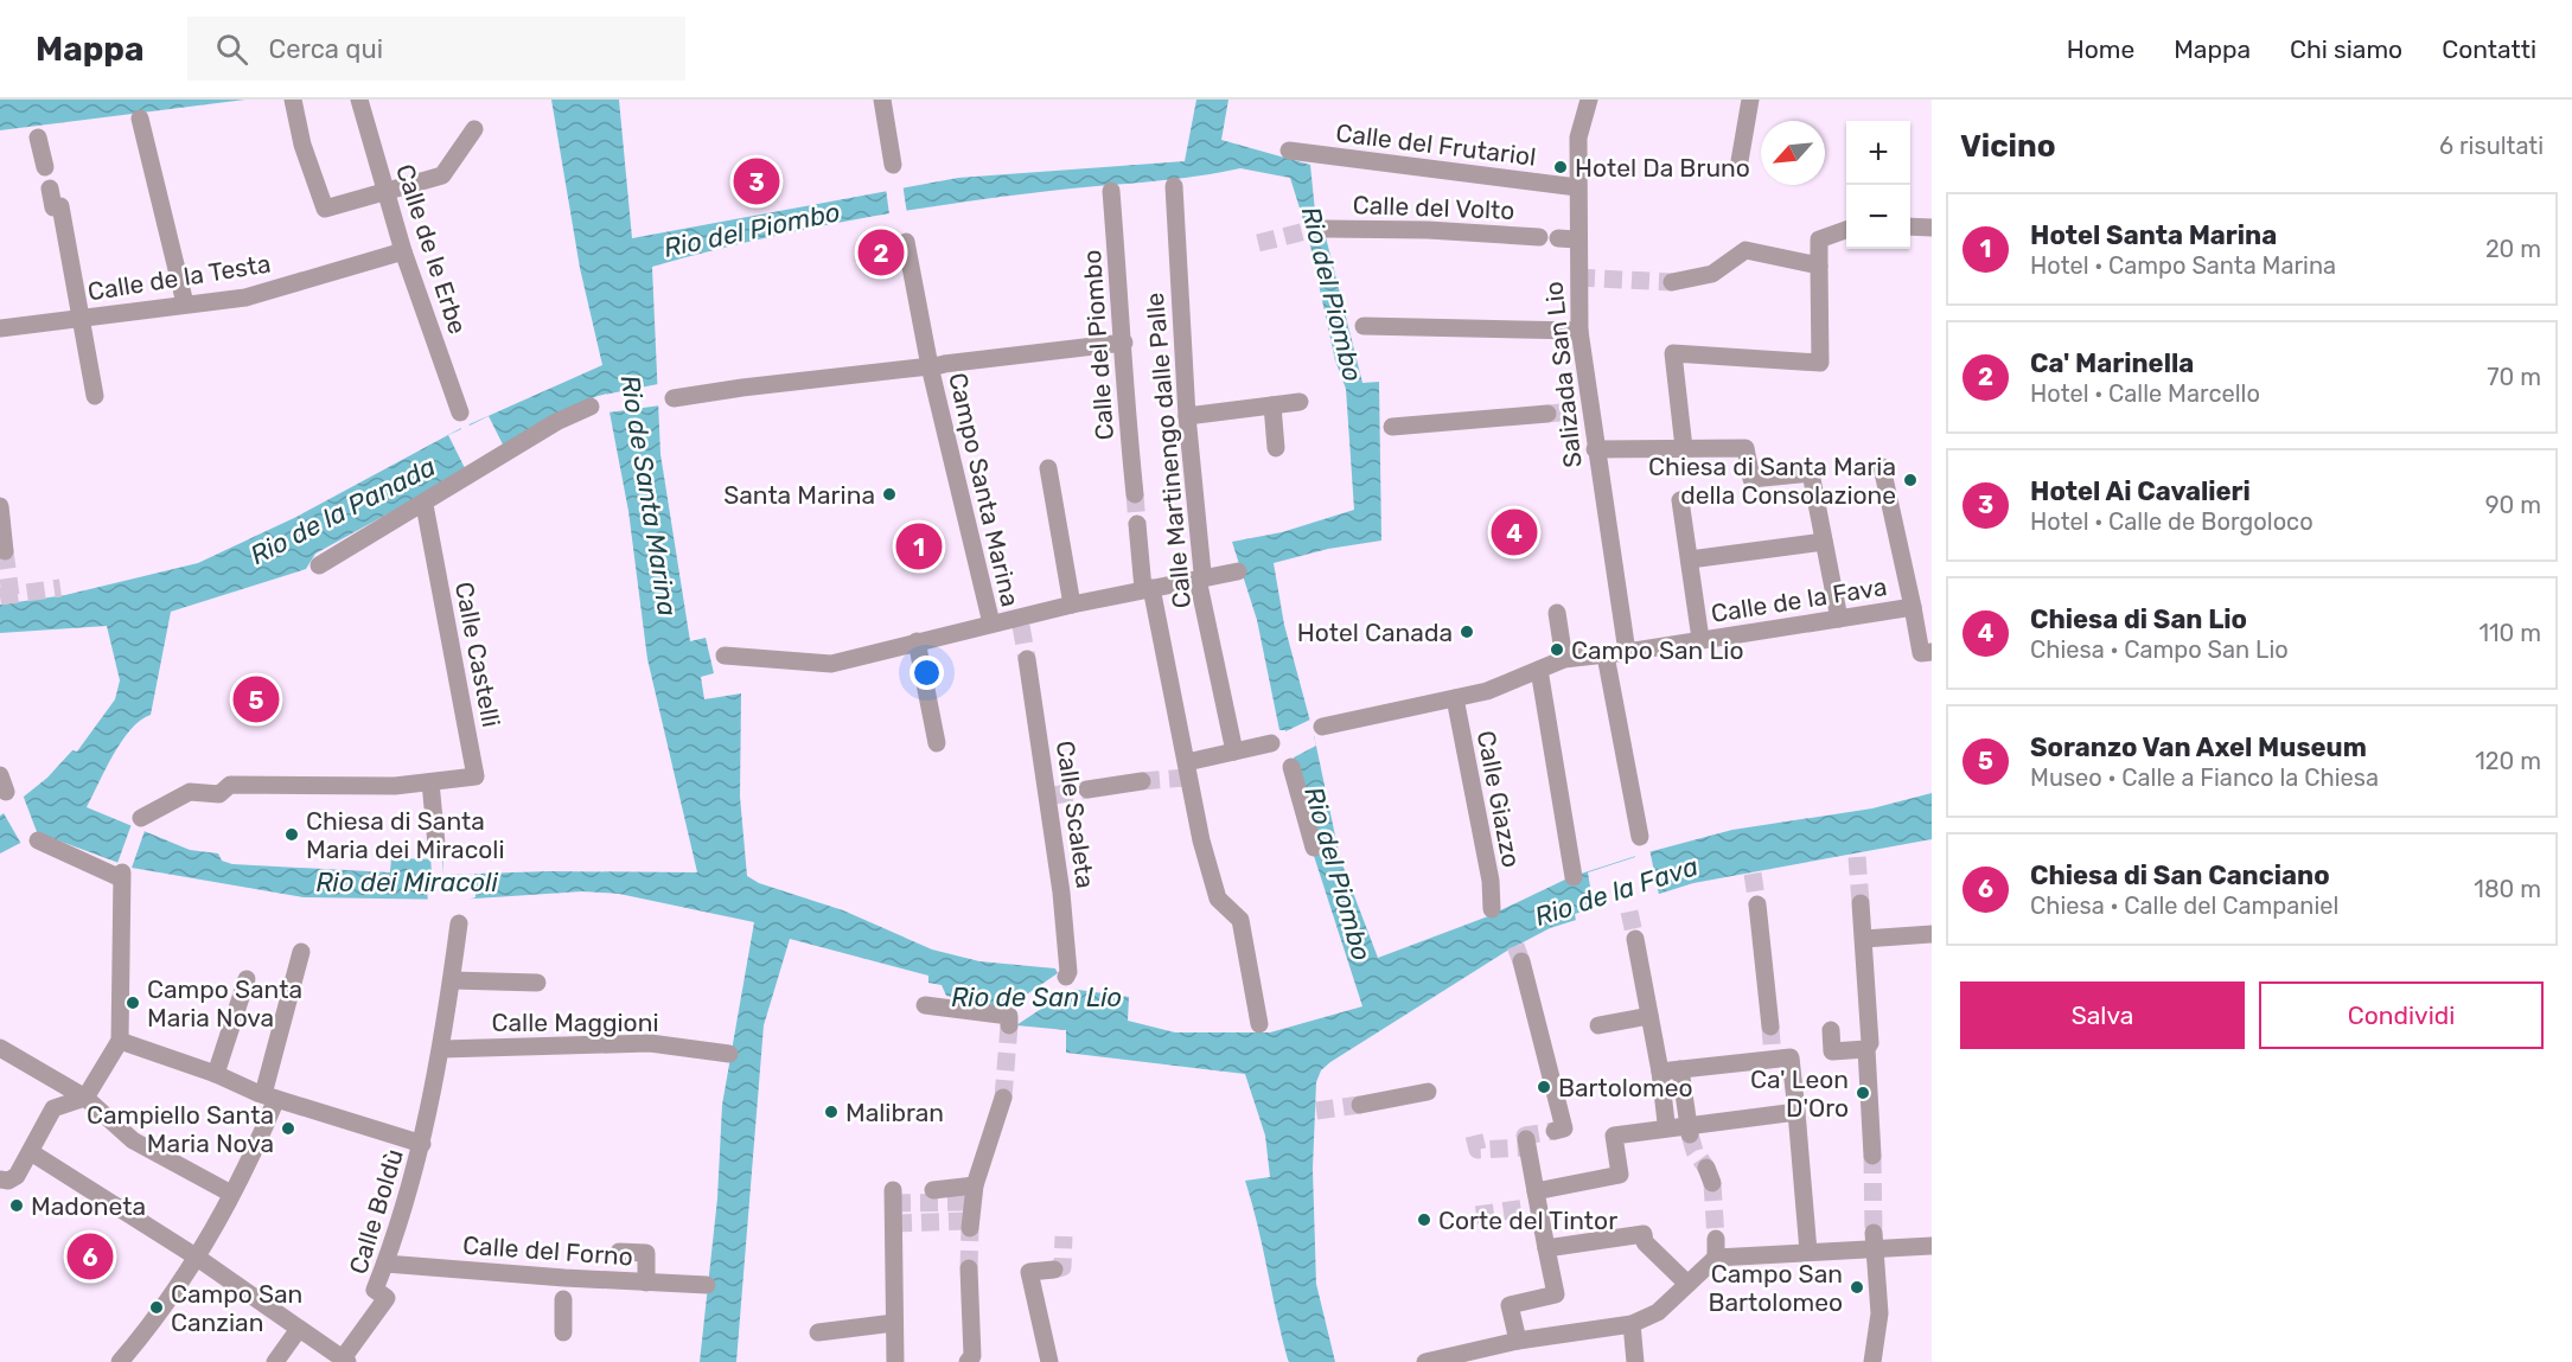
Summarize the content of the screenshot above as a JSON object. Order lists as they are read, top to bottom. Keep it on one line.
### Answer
{"streets":{"street":["Calle del Frutariol","Calle del Volto","Calle de le Erbe","Calle de la Testa","Calle del Piombo","Salizada San Lio","Calle Martinengo dalle Palle","Campo Santa Marina","Calle de la Fava","Calle Castelli","Calle Giazzo","Calle Scaleta","Calle Maggioni","Calle Boldù","Calle del Forno"]},"crossings":[["Calle del Frutariol","Salizada San Lio"],["Calle de le Erbe","Calle de la Testa"],["Salizada San Lio","Calle de la Fava"],["Calle Maggioni","Calle Boldù"],["Calle Boldù","Calle del Forno"]],"water":["Rio del Piombo","Rio de Santa Marina","Rio de la Panada","Rio dei Miracoli","Rio de la Fava","Rio de San Lio"],"places":["Hotel Da Bruno","Chiesa di Santa Maria della Consolazione","Santa Marina","Hotel Canada","Campo San Lio","Chiesa di Santa Maria dei Miracoli","Campo Santa Maria Nova","Bartolomeo","Ca' Leon D'Oro","Malibran","Campiello Santa Maria Nova","Madoneta","Corte del Tintor","Campo San Bartolomeo","Campo San Canzian"],"north":"bottom left","page":{"header":"Mappa","search":"Cerca qui","nav":["Home","Mappa","Chi siamo","Contatti"],"heading":["Vicino","6 risultati"],"map_buttons":["+","−"],"pins":["3","2","4","1","5","6"],"list":[{"mark":"1","name":"Hotel Santa Marina","note":"Hotel · Campo Santa Marina","value":"20 m"},{"mark":"2","name":"Ca' Marinella","note":"Hotel · Calle Marcello","value":"70 m"},{"mark":"3","name":"Hotel Ai Cavalieri","note":"Hotel · Calle de Borgoloco","value":"90 m"},{"mark":"4","name":"Chiesa di San Lio","note":"Chiesa · Campo San Lio","value":"110 m"},{"mark":"5","name":"Soranzo Van Axel Museum","note":"Museo · Calle a Fianco la Chiesa","value":"120 m"},{"mark":"6","name":"Chiesa di San Canciano","note":"Chiesa · Calle del Campaniel","value":"180 m"}],"buttons":["Salva","Condividi"]}}
